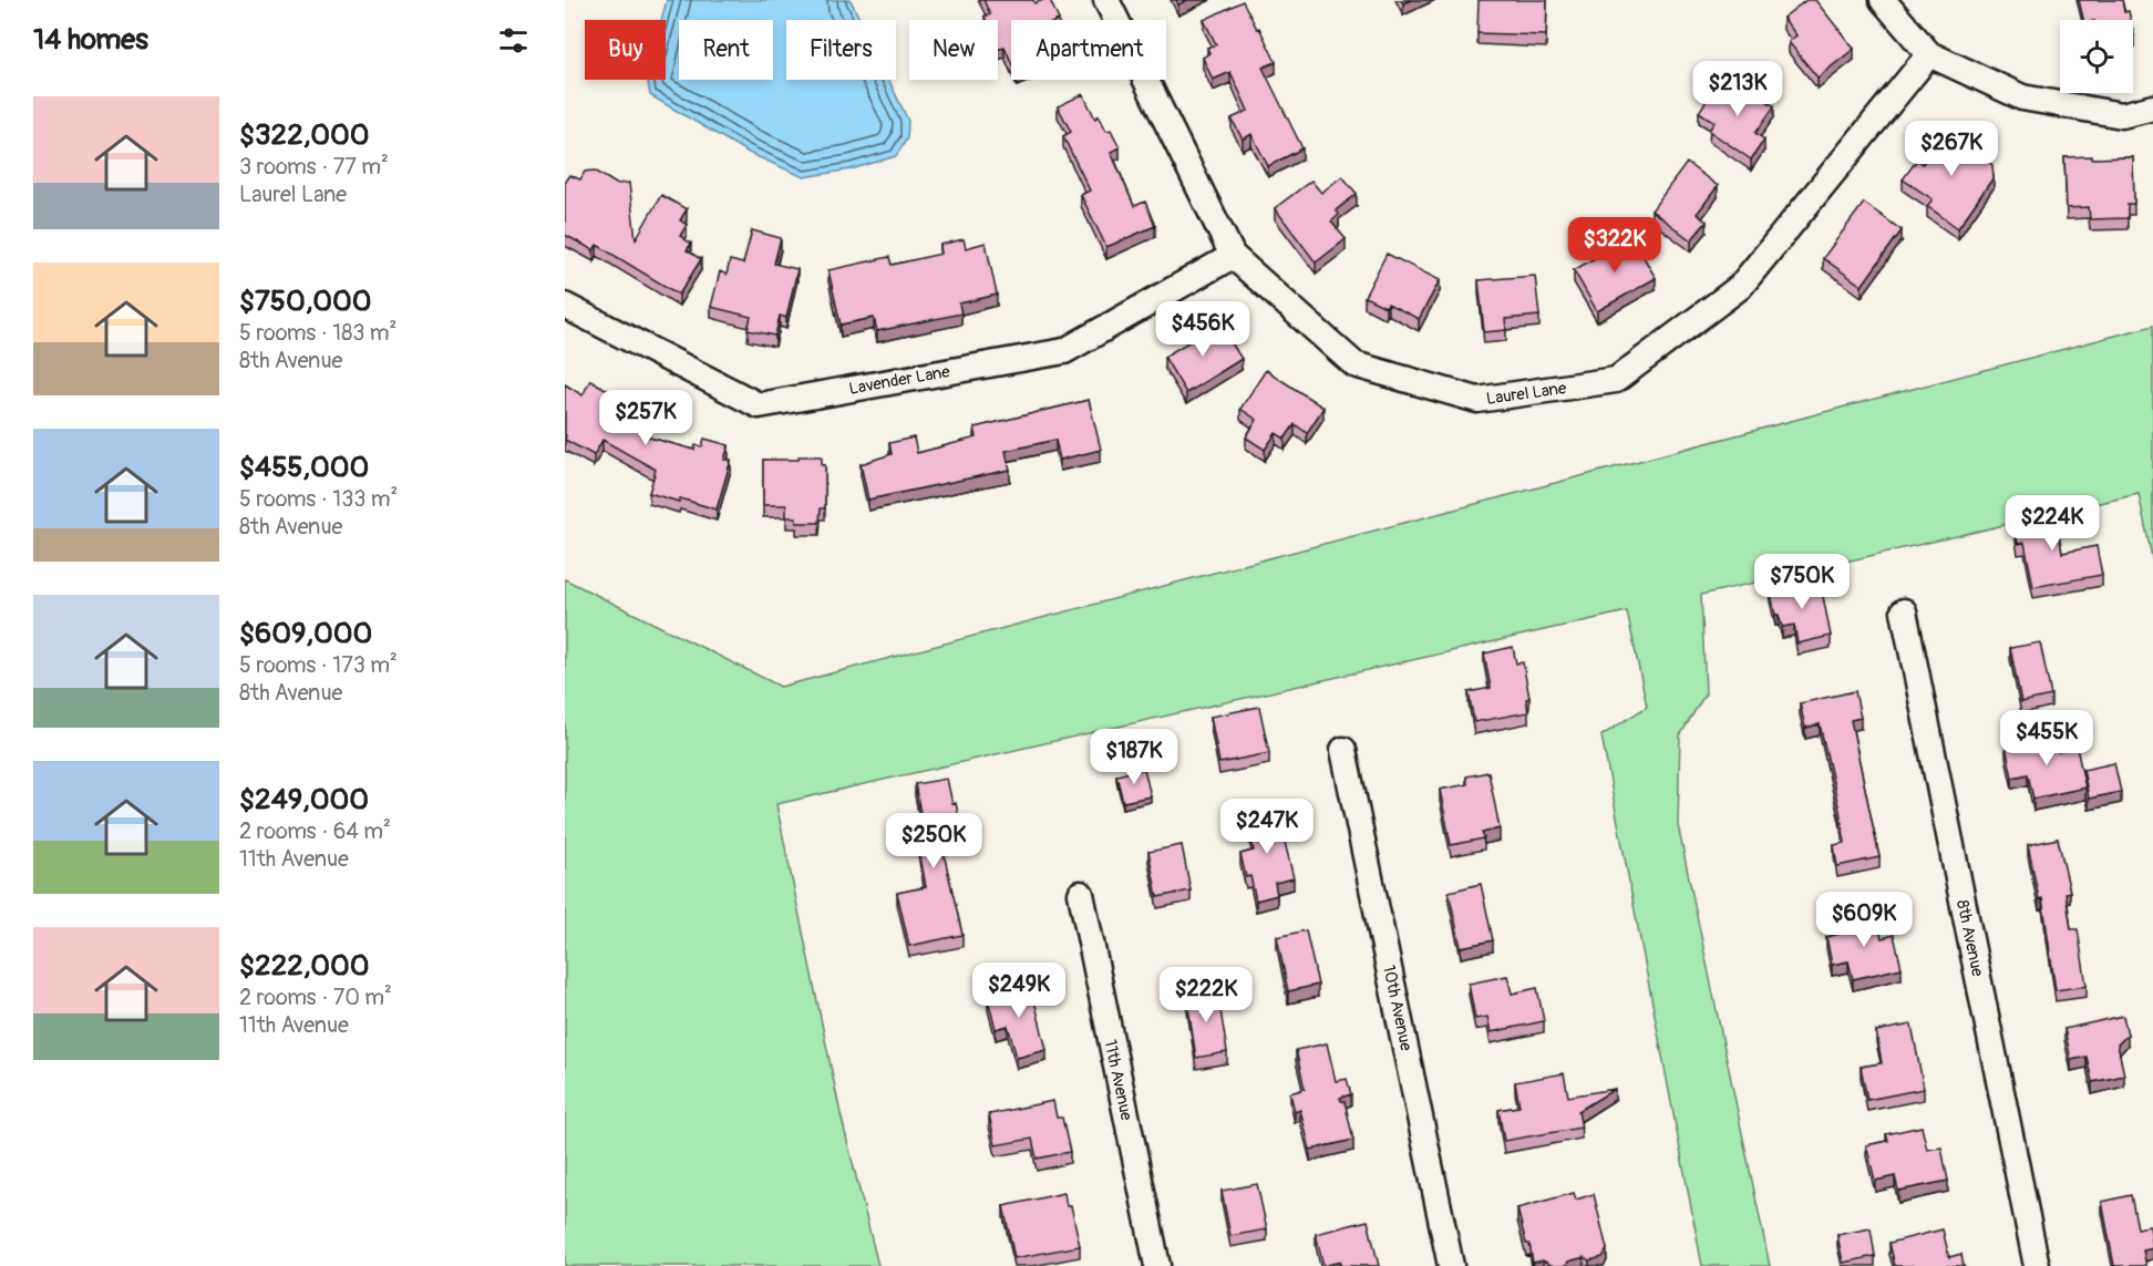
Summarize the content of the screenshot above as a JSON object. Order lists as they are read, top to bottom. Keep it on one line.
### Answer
{"streets":{"street":["Lavender Lane","Laurel Lane","8th Avenue","10th Avenue","11th Avenue"]},"crossings":[["Lavender Lane","Laurel Lane"]],"page":{"heading":"14 homes","chip":["Buy","Rent","Filters","New","Apartment"],"price":["$213K","$267K","$322K","$456K","$257K","$224K","$750K","$455K","$187K","$247K","$250K","$609K","$249K","$222K"],"list":[{"name":"$322,000","note":"3 rooms · 77 m² · Laurel Lane"},{"name":"$750,000","note":"5 rooms · 183 m² · 8th Avenue"},{"name":"$455,000","note":"5 rooms · 133 m² · 8th Avenue"},{"name":"$609,000","note":"5 rooms · 173 m² · 8th Avenue"},{"name":"$249,000","note":"2 rooms · 64 m² · 11th Avenue"},{"name":"$222,000","note":"2 rooms · 70 m² · 11th Avenue"}]}}
